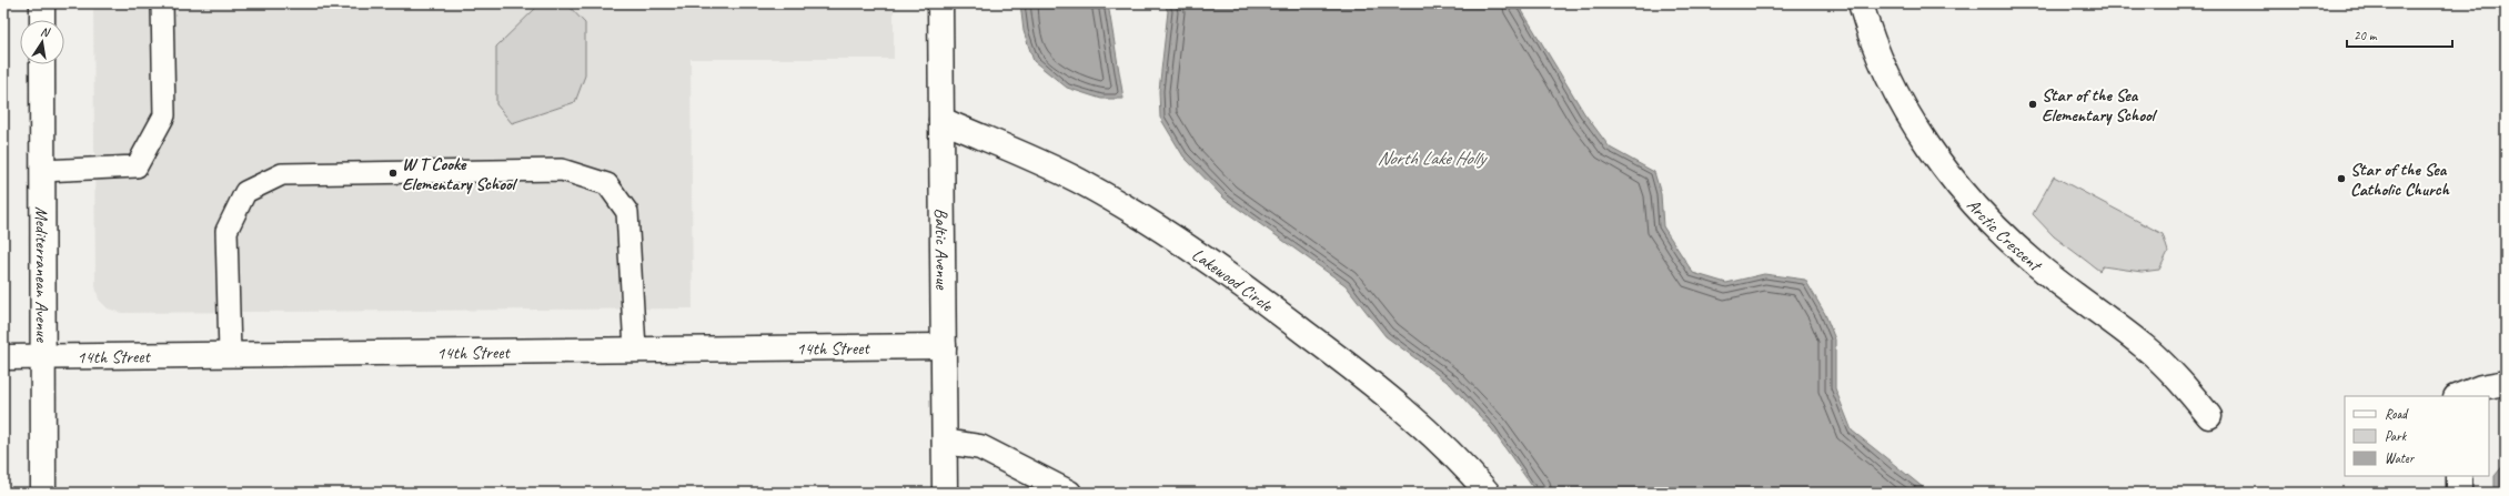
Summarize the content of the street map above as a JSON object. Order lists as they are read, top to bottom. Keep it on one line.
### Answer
{"streets":{"street":["Arctic Crescent","Baltic Avenue","Mediterranean Avenue","Lakewood Circle","14th Street"]},"crossings":[["Baltic Avenue","Lakewood Circle"],["Baltic Avenue","14th Street"],["Mediterranean Avenue","14th Street"]],"water":["North Lake Holly"],"places":["Star of the Sea Elementary School","W T Cooke Elementary School","Star of the Sea Catholic Church"],"legend":["Road","Park","Water"],"scale_bar":"20 m","north":"top"}
